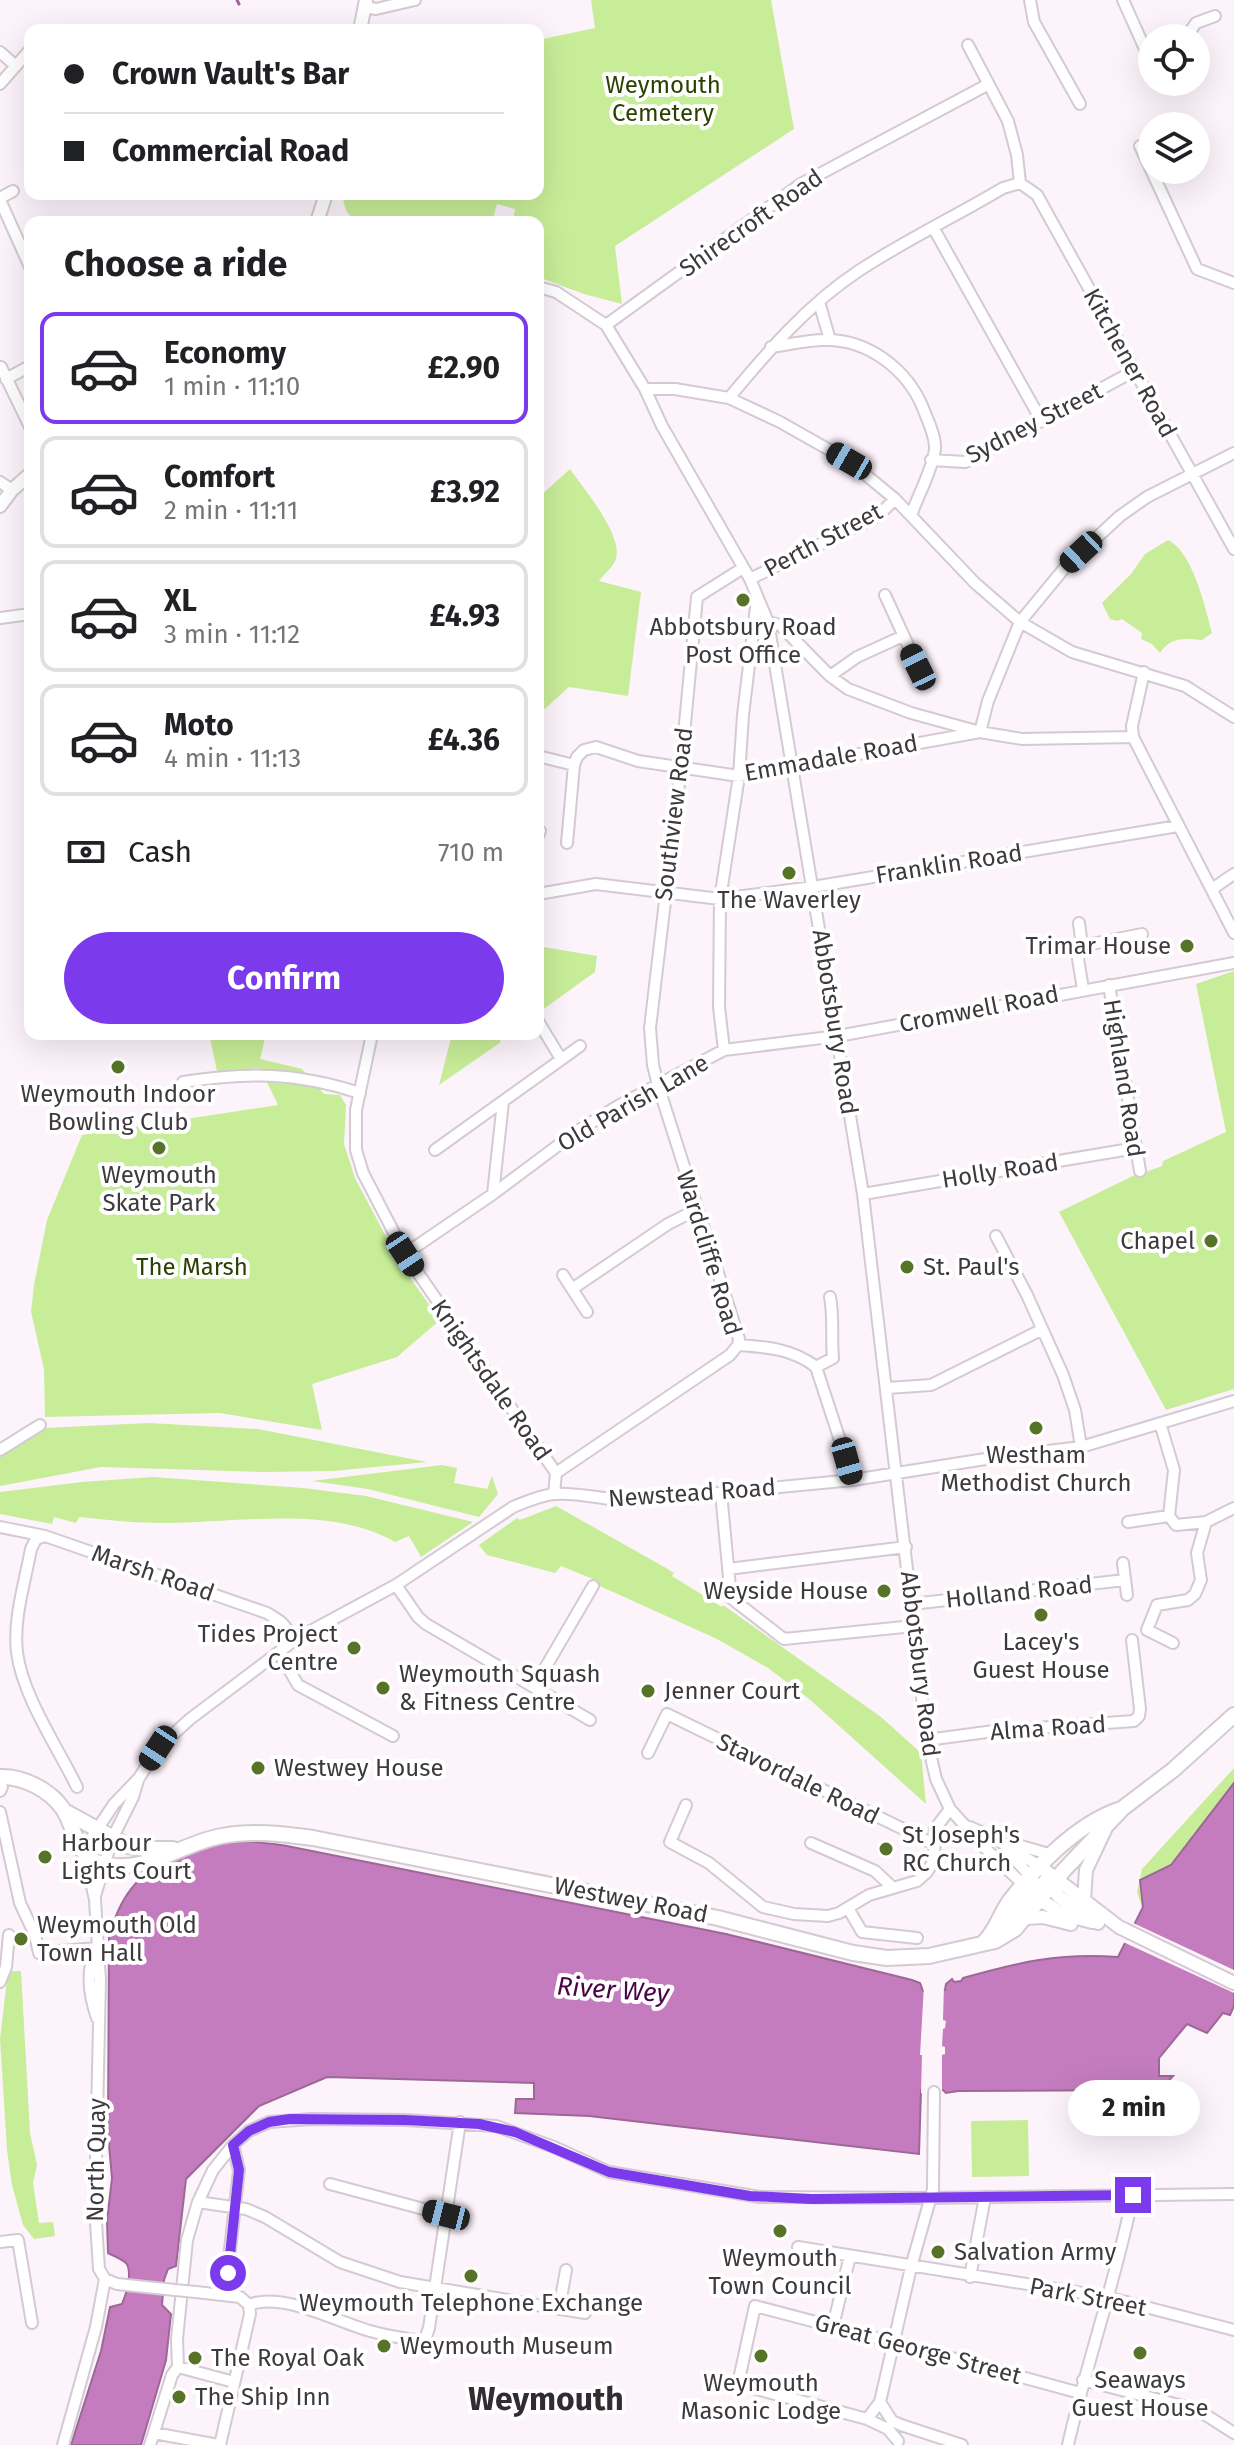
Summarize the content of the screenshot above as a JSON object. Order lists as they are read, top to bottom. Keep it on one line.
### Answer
{"streets":{"highway":["Westwey Road"],"street":["Shirecroft Road","Kitchener Road","Sydney Street","Perth Street","Emmadale Road","Southview Road","Franklin Road","Cromwell Road","Abbotsbury Road","Highland Road","Old Parish Lane","Holly Road","Wardcliffe Road","Knightsdale Road","Newstead Road","Marsh Road","Holland Road","Alma Road","Stavordale Road","North Quay","Park Street","Great George Street"]},"crossings":[["Shirecroft Road","Abbotsbury Road"],["Kitchener Road","Sydney Street"],["Perth Street","Abbotsbury Road"],["Emmadale Road","Southview Road"],["Emmadale Road","Abbotsbury Road"],["Emmadale Road","Old Parish Lane"],["Southview Road","Franklin Road"],["Southview Road","Abbotsbury Road"],["Southview Road","Old Parish Lane"],["Southview Road","Wardcliffe Road"],["Franklin Road","Abbotsbury Road"],["Franklin Road","Old Parish Lane"],["Cromwell Road","Abbotsbury Road"],["Cromwell Road","Highland Road"],["Cromwell Road","Old Parish Lane"],["Abbotsbury Road","Old Parish Lane"],["Abbotsbury Road","Holly Road"],["Abbotsbury Road","Newstead Road"],["Abbotsbury Road","Holland Road"],["Abbotsbury Road","Alma Road"],["Abbotsbury Road","Westwey Road"],["Highland Road","Holly Road"],["Old Parish Lane","Wardcliffe Road"],["Old Parish Lane","Knightsdale Road"],["Wardcliffe Road","Knightsdale Road"],["Knightsdale Road","Newstead Road"],["Newstead Road","Marsh Road"],["Newstead Road","Westwey Road"],["Newstead Road","North Quay"],["Westwey Road","North Quay"]],"districts":["Weymouth"],"water":["River Wey"],"parks":["Weymouth Cemetery","The Marsh"],"places":["Abbotsbury Road Post Office","The Waverley","Trimar House","Weymouth Indoor Bowling Club","Weymouth Skate Park","Chapel","St. Paul's","Westham Methodist Church","Weyside House","Lacey's Guest House","Tides Project Centre","Weymouth Squash & Fitness Centre","Jenner Court","Westwey House","St Joseph's RC Church","Harbour Lights Court","Weymouth Old Town Hall","Weymouth Town Council","Salvation Army","Weymouth Telephone Exchange","Weymouth Museum","Seaways Guest House","Weymouth Masonic Lodge","The Royal Oak","The Ship Inn"],"page":{"banner":["Crown Vault's Bar","Commercial Road"],"heading":"Choose a ride","list":[{"name":"Economy","note":"1 min · 11:10","value":"£2.90"},{"name":"Comfort","note":"2 min · 11:11","value":"£3.92"},{"name":"XL","note":"3 min · 11:12","value":"£4.93"},{"name":"Moto","note":"4 min · 11:13","value":"£4.36"}],"pay":["Cash","710 m"],"buttons":"Confirm","bubble":"2 min"}}
